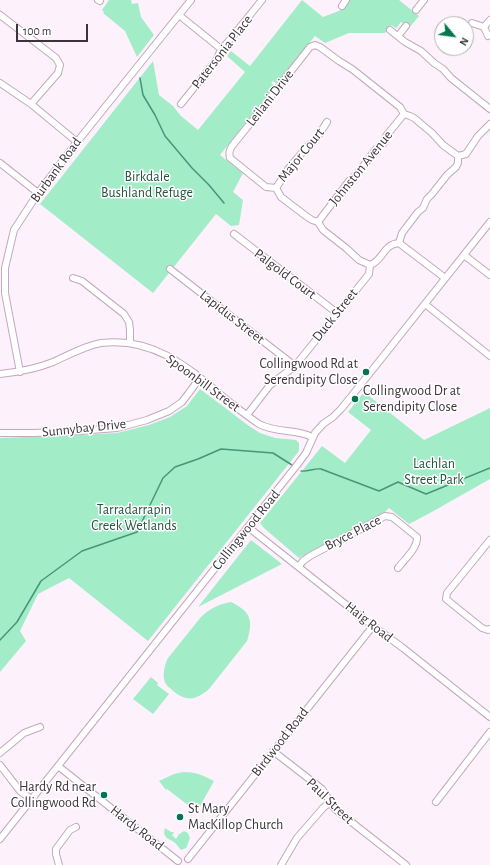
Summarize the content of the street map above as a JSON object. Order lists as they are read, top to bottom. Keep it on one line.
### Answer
{"streets":{"street":["Patersonia Place","Leilani Drive","Major Court","Johnston Avenue","Burbank Road","Palgold Court","Duck Street","Lapidus Street","Spoonbill Street","Sunnybay Drive","Collingwood Road","Bryce Place","Haig Road","Birdwood Road","Paul Street","Hardy Road"]},"crossings":[["Leilani Drive","Major Court"],["Leilani Drive","Johnston Avenue"],["Leilani Drive","Duck Street"],["Burbank Road","Spoonbill Street"],["Palgold Court","Duck Street"],["Duck Street","Lapidus Street"],["Duck Street","Spoonbill Street"],["Spoonbill Street","Sunnybay Drive"],["Spoonbill Street","Collingwood Road"],["Collingwood Road","Haig Road"],["Collingwood Road","Hardy Road"],["Bryce Place","Haig Road"],["Haig Road","Birdwood Road"],["Birdwood Road","Paul Street"]],"parks":["Birkdale Bushland Refuge","Lachlan Street Park","Tarradarrapin Creek Wetlands"],"places":["Collingwood Rd at Serendipity Close","Collingwood Dr at Serendipity Close","Hardy Rd near Collingwood Rd","St Mary MacKillop Church"],"scale_bar":"100 m","north":"bottom right"}
